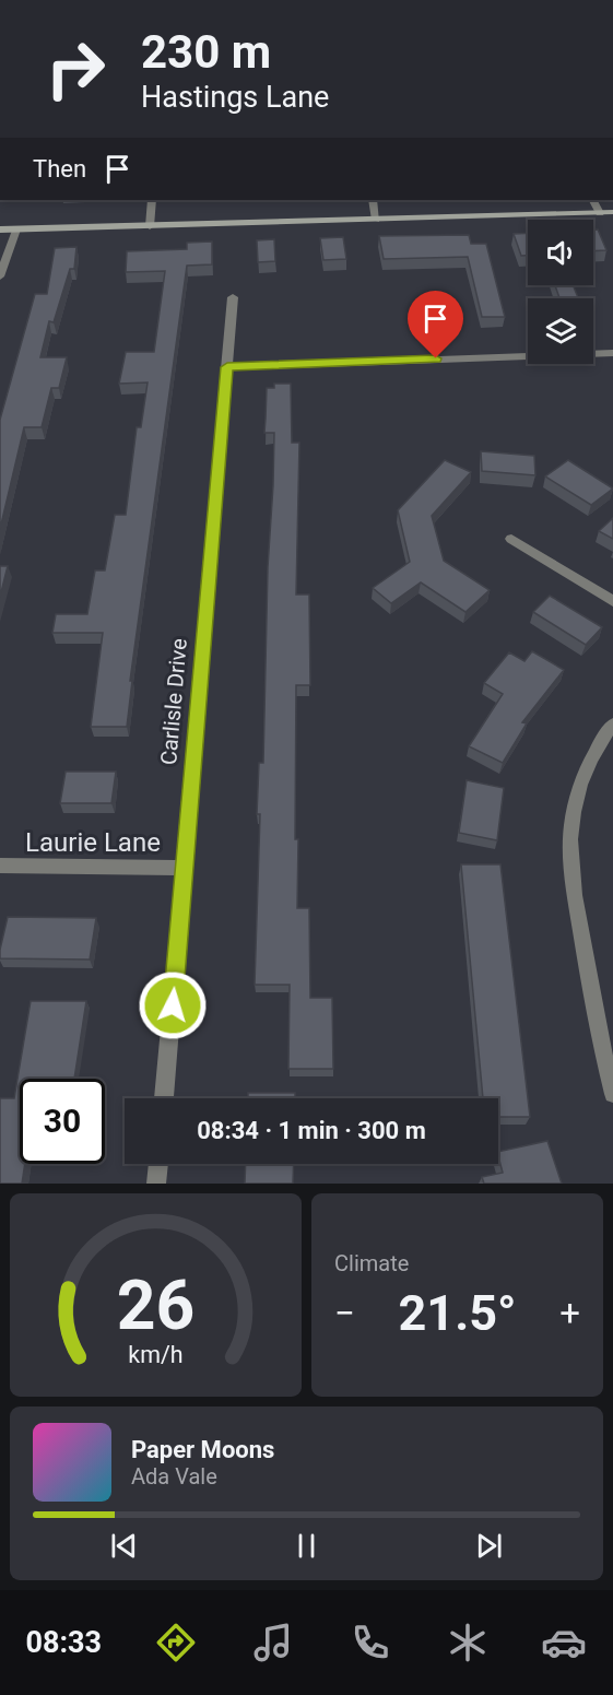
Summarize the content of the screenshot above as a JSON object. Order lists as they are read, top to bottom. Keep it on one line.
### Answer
{"streets":{"street":["Carlisle Drive","Laurie Lane"]},"crossings":[["Carlisle Drive","Laurie Lane"]],"page":{"turn":["230 m","Hastings Lane"],"then":"Then","limit":"30","trip":"08:34 · 1 min · 300 m","tile":"Climate","heat":["−","21.5°","+"],"song":["Paper Moons","Ada Vale"],"tabs":"08:33","gauge":["26","km/h"]}}
